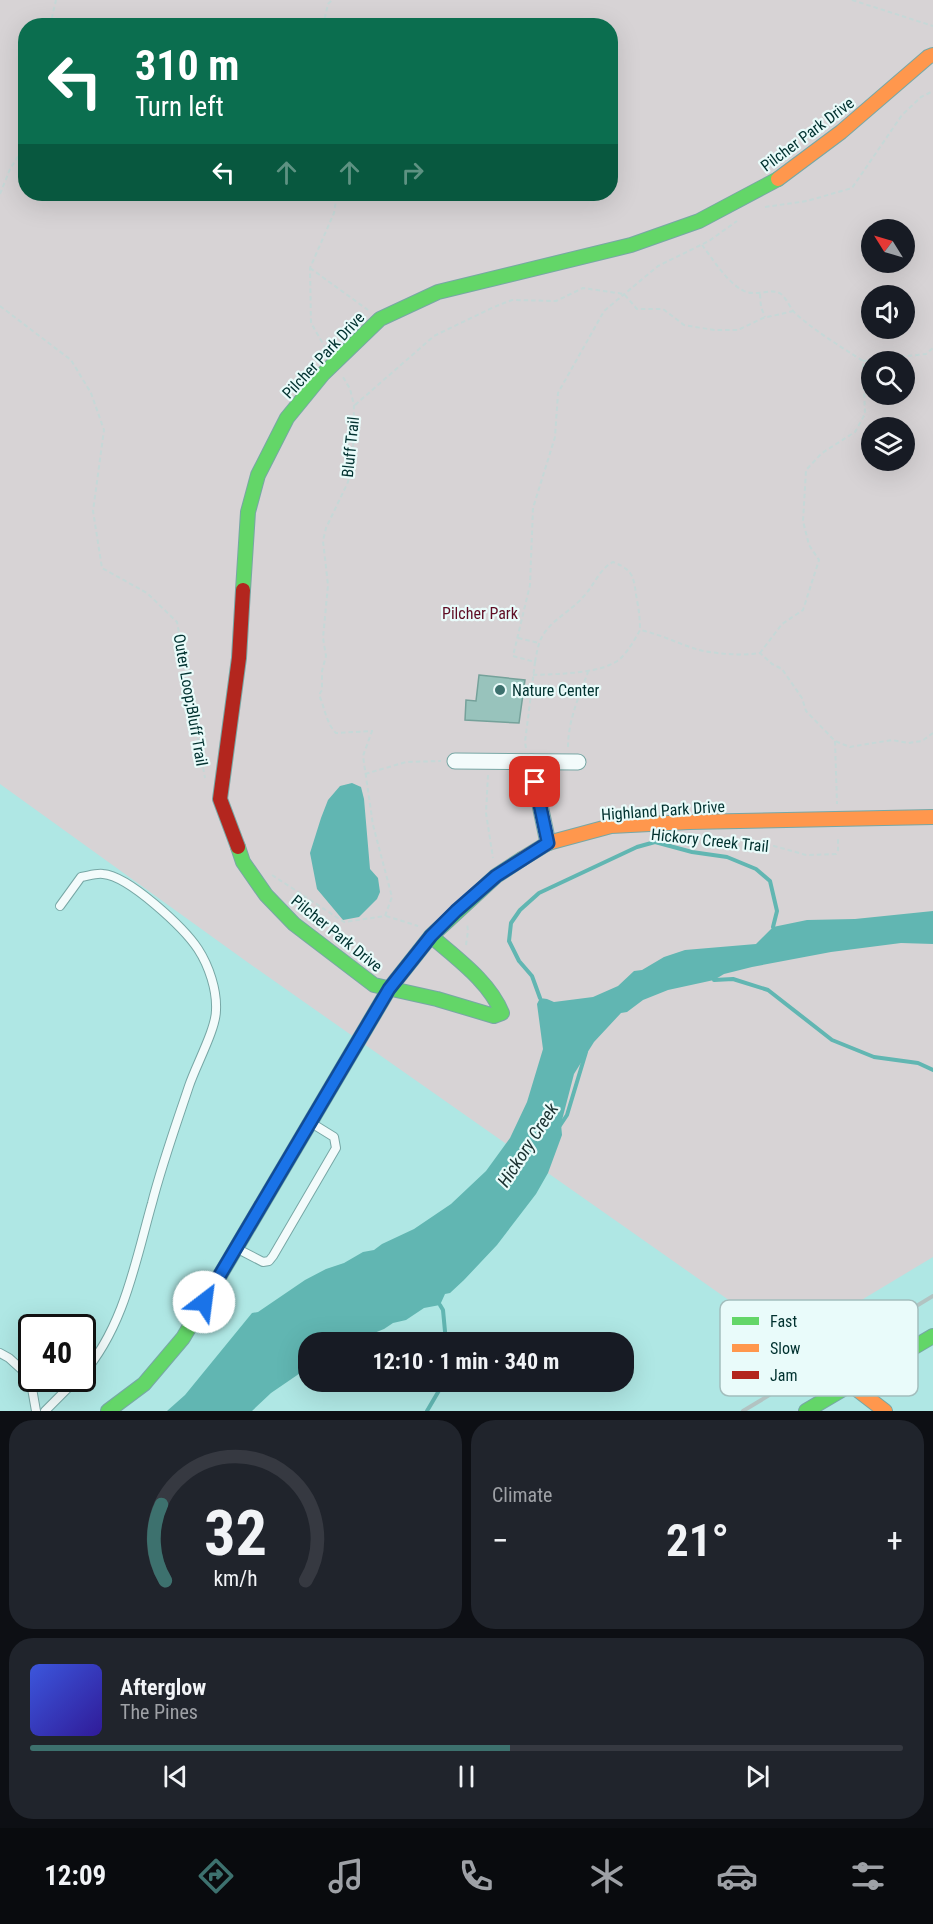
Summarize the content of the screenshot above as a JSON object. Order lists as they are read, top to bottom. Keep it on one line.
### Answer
{"streets":{"street":["Pilcher Park Drive","Highland Park Drive"],"path":["Bluff Trail","Outer Loop;Bluff Trail","Hickory Creek Trail"]},"crossings":[["Pilcher Park Drive","Bluff Trail"],["Pilcher Park Drive","Highland Park Drive"],["Highland Park Drive","Hickory Creek Trail"]],"water":["Hickory Creek"],"parks":["Pilcher Park"],"places":["Nature Center"],"legend":["Fast","Slow","Jam"],"north":"top left","page":{"turn":["310 m","Turn left"],"limit":"40","trip":"12:10 · 1 min · 340 m","tile":"Climate","heat":["−","21°","+"],"song":["Afterglow","The Pines"],"tabs":"12:09","gauge":["32","km/h"]}}
